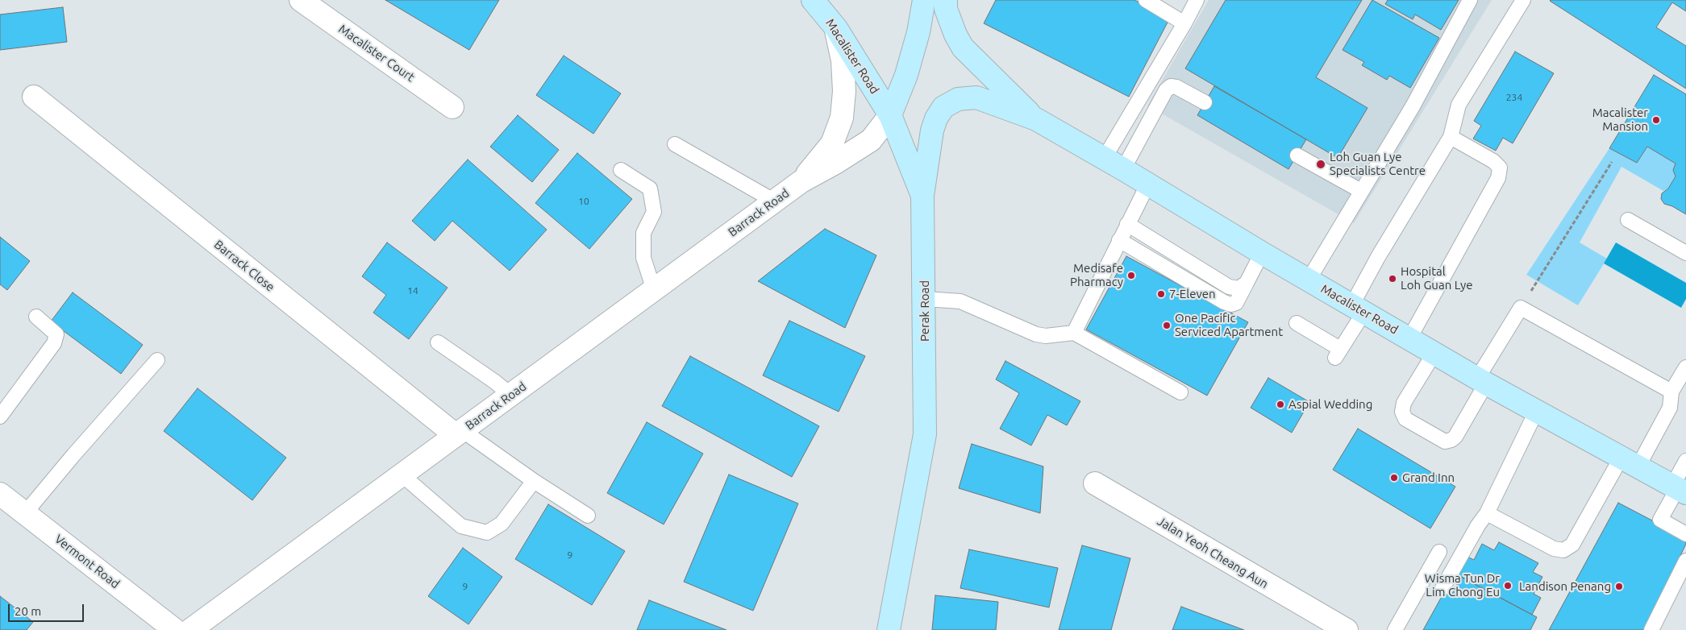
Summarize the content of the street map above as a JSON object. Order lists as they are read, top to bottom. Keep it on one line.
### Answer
{"streets":{"main road":["Macalister Road","Perak Road"],"street":["Macalister Court","Barrack Road","Barrack Close","Jalan Yeoh Cheang Aun","Vermont Road"]},"crossings":[["Macalister Road","Barrack Road"],["Macalister Road","Perak Road"],["Barrack Road","Barrack Close"],["Barrack Road","Perak Road"]],"places":["Macalister Mansion","Loh Guan Lye Specialists Centre","Medisafe Pharmacy","Hospital Loh Guan Lye","7-Eleven","One Pacific Serviced Apartment","Aspial Wedding","Grand Inn","Wisma Tun Dr Lim Chong Eu","Landison Penang"],"house_numbers":["234","10","14","9","9"],"scale_bar":"20 m"}
